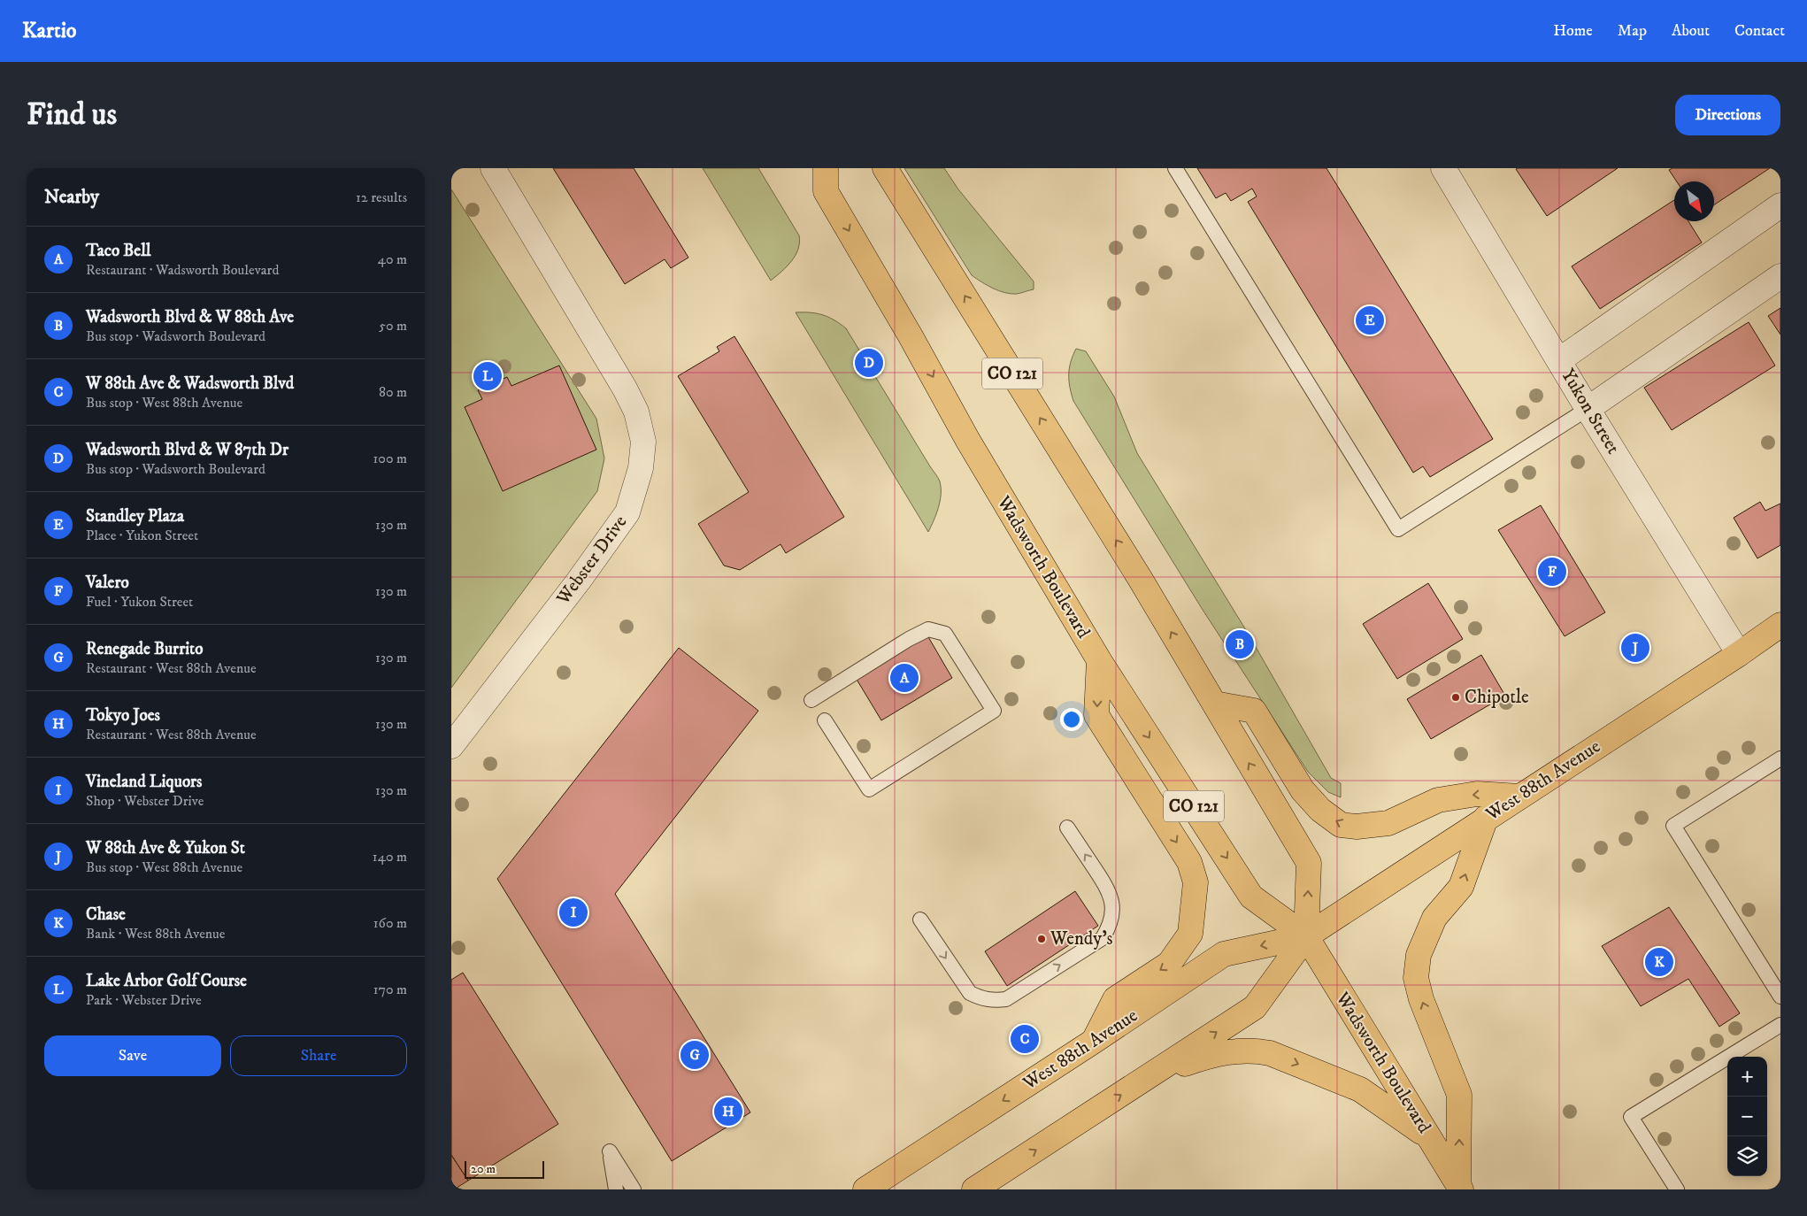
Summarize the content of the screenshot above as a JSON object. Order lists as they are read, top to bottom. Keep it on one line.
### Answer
{"streets":{"main road":["CO 121","Wadsworth Boulevard","West 88th Avenue"],"street":["Yukon Street","Webster Drive"]},"crossings":[["CO 121","Wadsworth Boulevard"],["CO 121","West 88th Avenue"],["Yukon Street","West 88th Avenue"],["Wadsworth Boulevard","West 88th Avenue"]],"places":["Chipotle","Wendy's"],"scale_bar":"20 m","north":"bottom right","page":{"header":"Kartio","nav":["Home","Map","About","Contact"],"buttons":["Directions",["Save","Share"]],"title":"Find us","heading":["Nearby","12 results"],"list":[{"mark":"A","name":"Taco Bell","note":"Restaurant · Wadsworth Boulevard","value":"40 m"},{"mark":"B","name":"Wadsworth Blvd & W 88th Ave","note":"Bus stop · Wadsworth Boulevard","value":"50 m"},{"mark":"C","name":"W 88th Ave & Wadsworth Blvd","note":"Bus stop · West 88th Avenue","value":"80 m"},{"mark":"D","name":"Wadsworth Blvd & W 87th Dr","note":"Bus stop · Wadsworth Boulevard","value":"100 m"},{"mark":"E","name":"Standley Plaza","note":"Place · Yukon Street","value":"130 m"},{"mark":"F","name":"Valero","note":"Fuel · Yukon Street","value":"130 m"},{"mark":"G","name":"Renegade Burrito","note":"Restaurant · West 88th Avenue","value":"130 m"},{"mark":"H","name":"Tokyo Joes","note":"Restaurant · West 88th Avenue","value":"130 m"},{"mark":"I","name":"Vineland Liquors","note":"Shop · Webster Drive","value":"130 m"},{"mark":"J","name":"W 88th Ave & Yukon St","note":"Bus stop · West 88th Avenue","value":"140 m"},{"mark":"K","name":"Chase","note":"Bank · West 88th Avenue","value":"160 m"},{"mark":"L","name":"Lake Arbor Golf Course","note":"Park · Webster Drive","value":"170 m"}],"pins":["E","D","L","F","B","J","A","I","K","C","G","H"],"map_buttons":["+","−"],"scale":"20 m"}}
